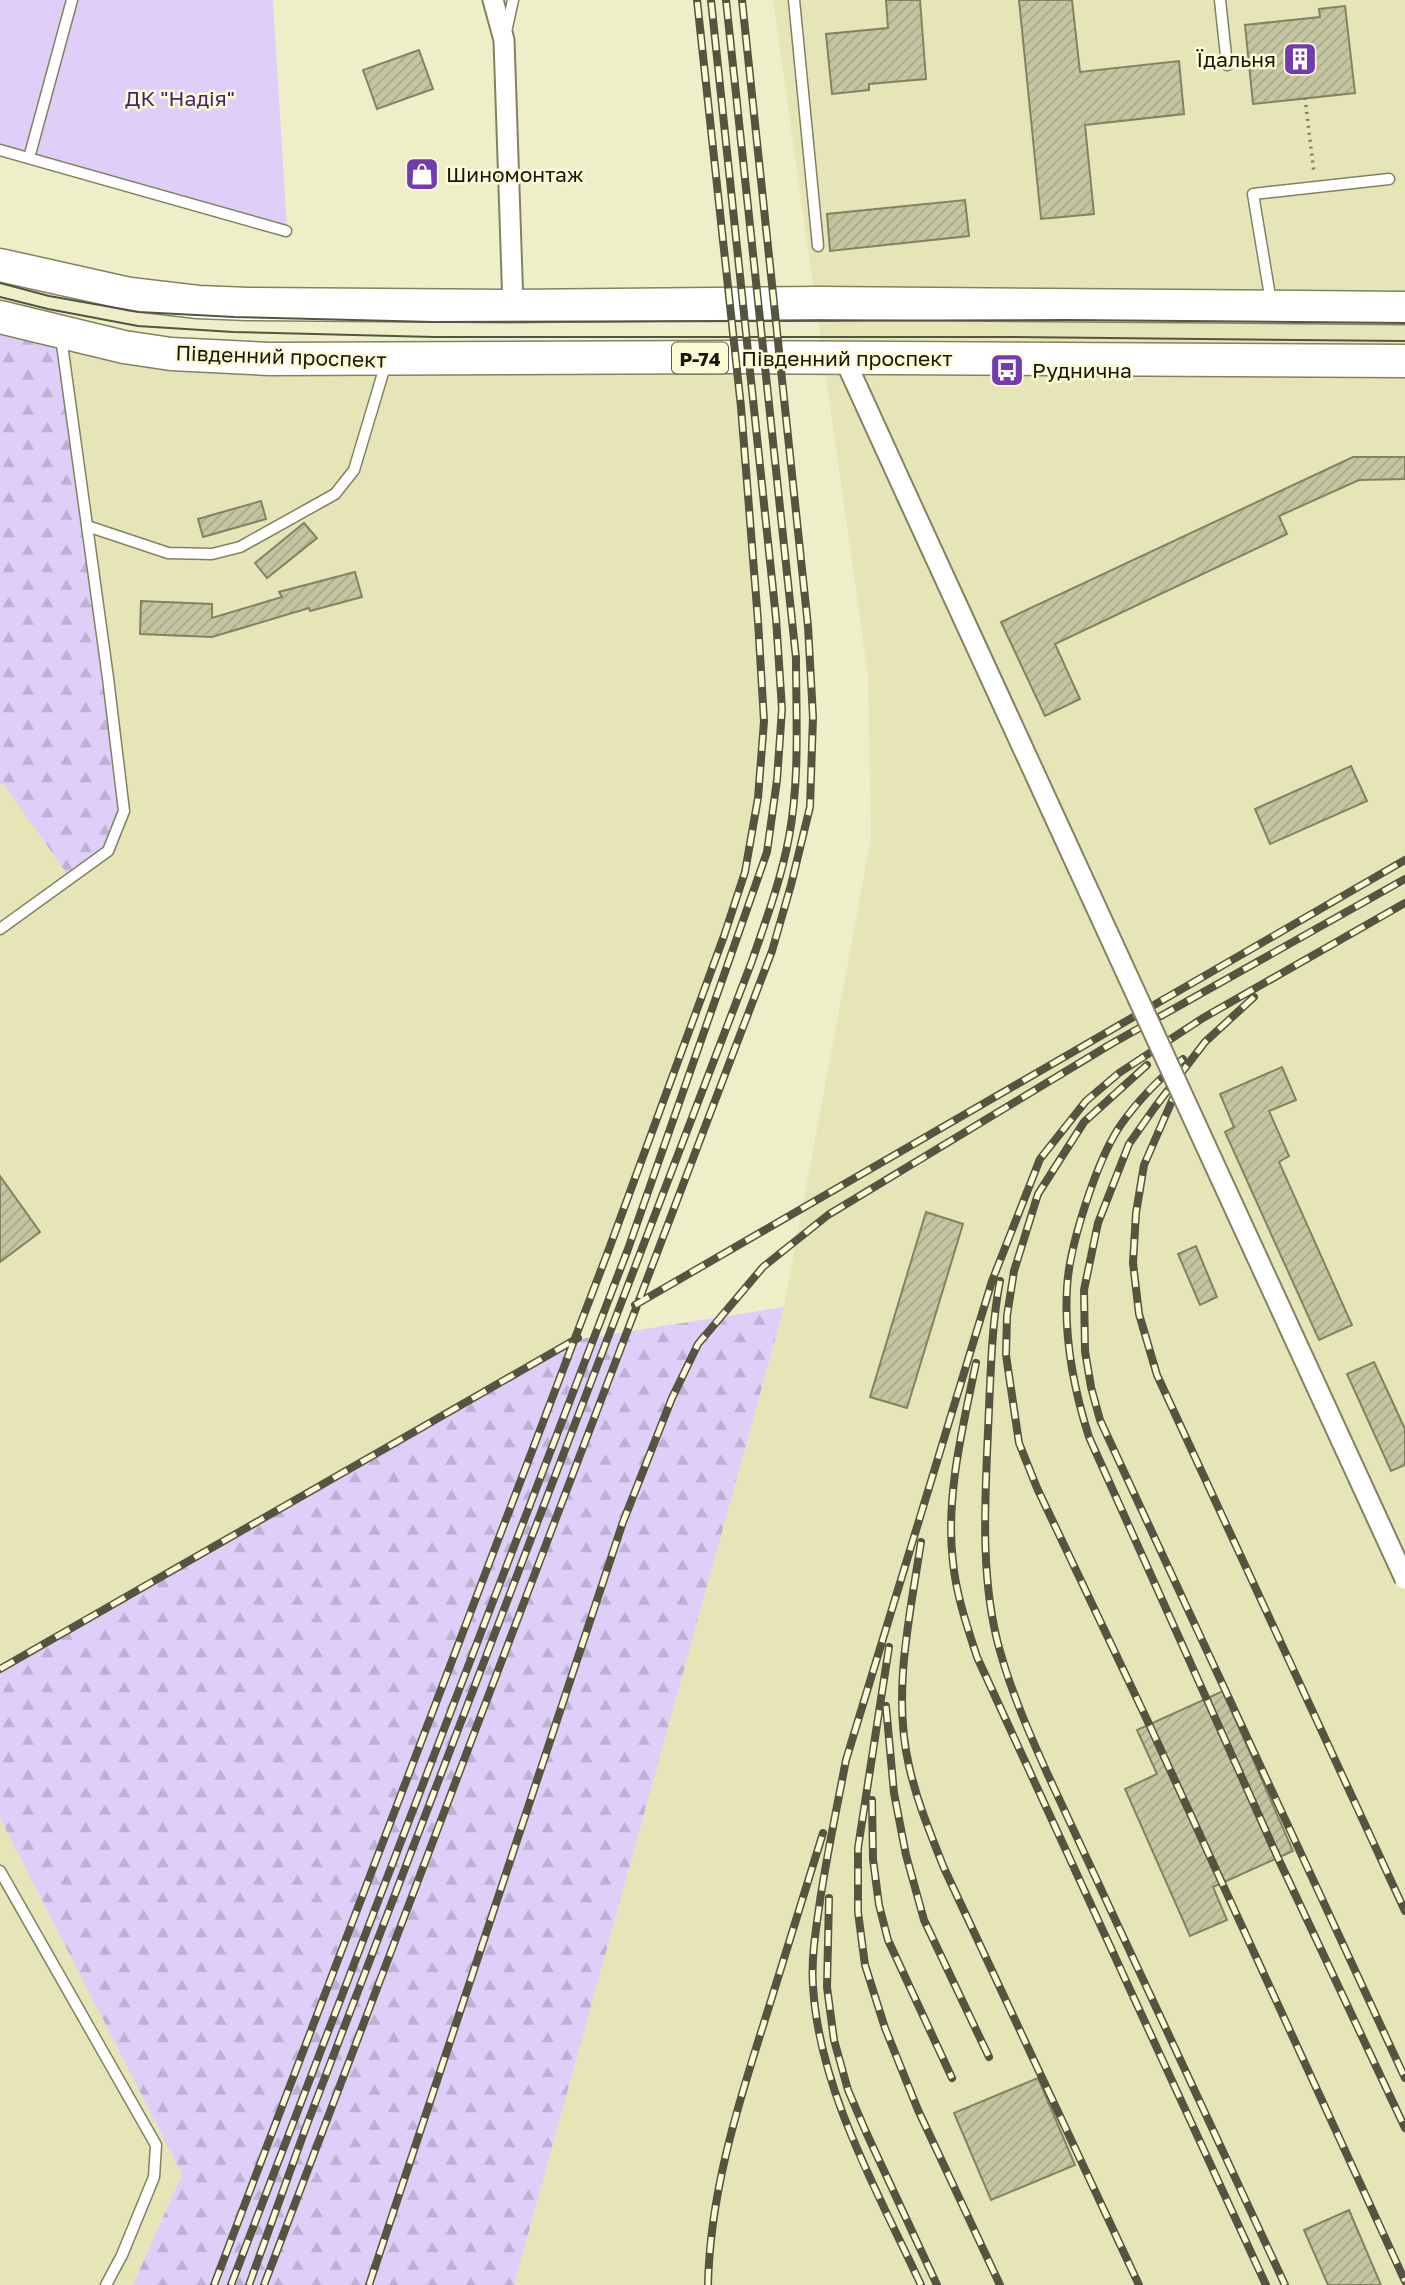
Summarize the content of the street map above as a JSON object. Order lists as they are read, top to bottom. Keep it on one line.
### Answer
{"streets":{"main road":["Південний проспект","Р-74"]},"parks":["ДК \"Надія\""],"places":{"building":["Їдальня"],"shop":["Шиномонтаж"],"bus stop":["Руднична"]}}
